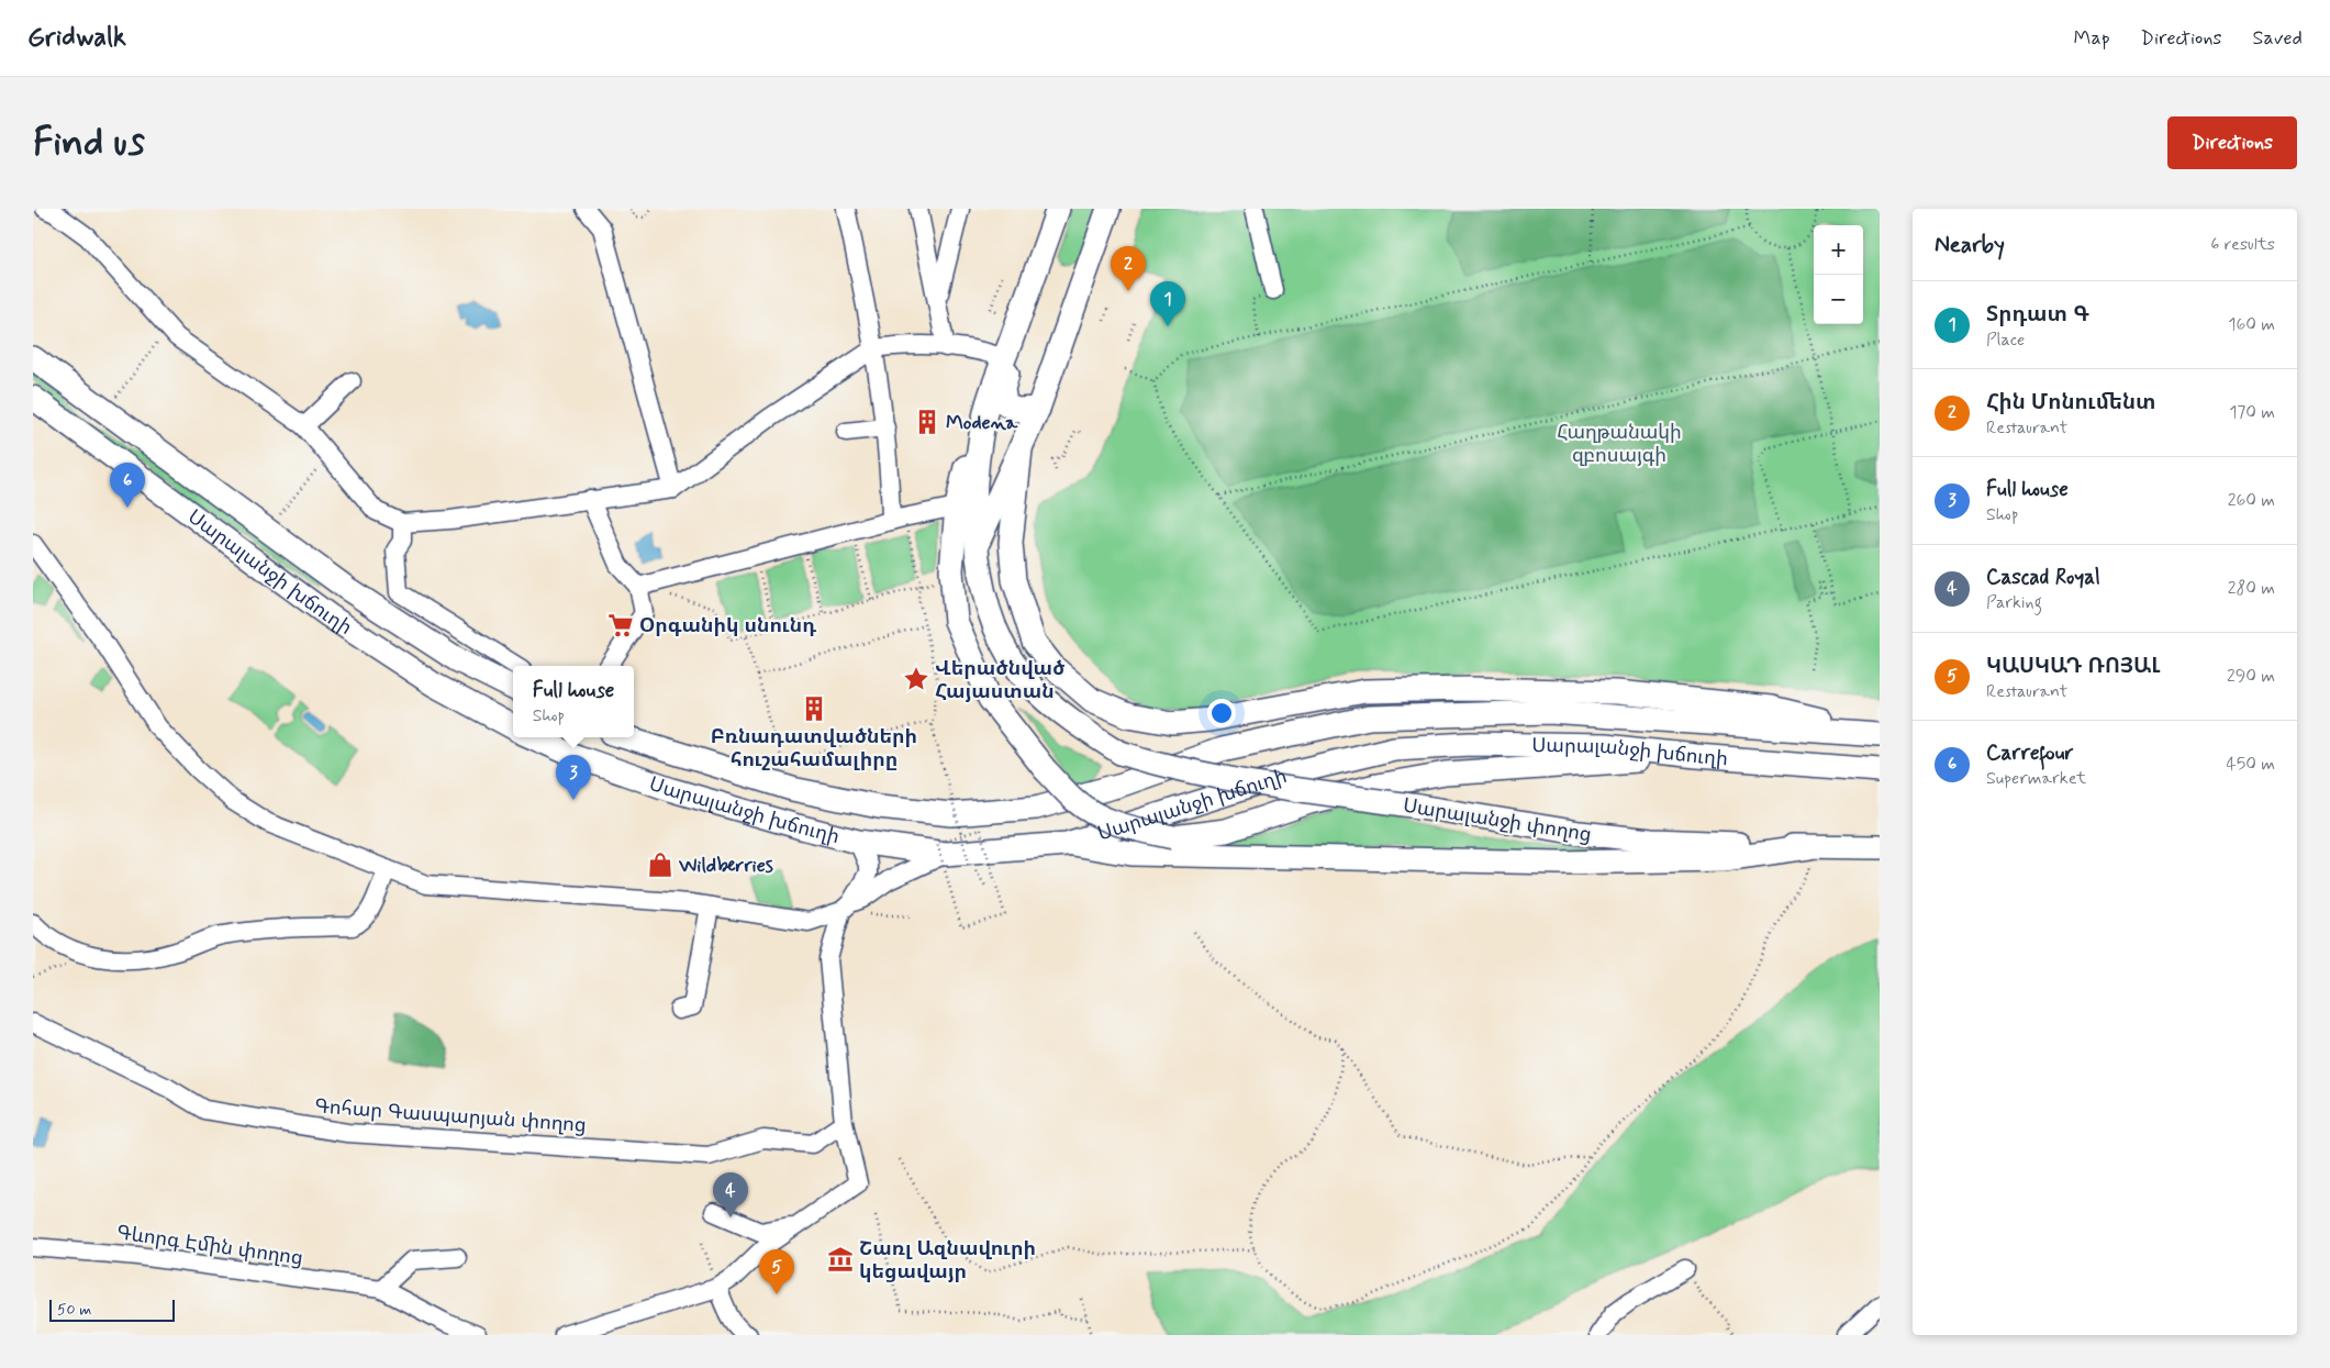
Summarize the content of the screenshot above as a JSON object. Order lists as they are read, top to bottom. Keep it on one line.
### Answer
{"streets":{"main road":["Սարալանջի խճուղի","Սարալանջի փողոց"],"street":["Գոհար Գասպարյան փողոց","Գևորգ Էմին փողոց"]},"parks":["Հաղթանակի զբոսայգի"],"places":{"building":["Modena","Բռնադատվածների հուշահամալիրը"],"supermarket":["Օրգանիկ սնունդ"],"place":["Վերածնված Հայաստան"],"shop":["Wildberries"],"museum":["Շառլ Ազնավուրի կեցավայր"]},"scale_bar":"50 m","page":{"header":"Gridwalk","nav":["Map","Directions","Saved"],"buttons":"Directions","title":"Find us","heading":["Nearby","6 results"],"map_buttons":["+","−"],"pins":["2","1","6","3","4","5"],"list":[{"mark":"1","name":"Տրդատ Գ","note":"Place","value":"160 m"},{"mark":"2","name":"Հին Մոնումենտ","note":"Restaurant","value":"170 m"},{"mark":"3","name":"Full house","note":"Shop","value":"260 m"},{"mark":"4","name":"Cascad Royal","note":"Parking","value":"280 m"},{"mark":"5","name":"ԿԱՍԿԱԴ ՌՈՅԱԼ","note":"Restaurant","value":"290 m"},{"mark":"6","name":"Carrefour","note":"Supermarket","value":"450 m"}],"popup":["Full house","Shop"],"scale":"50 m"}}
